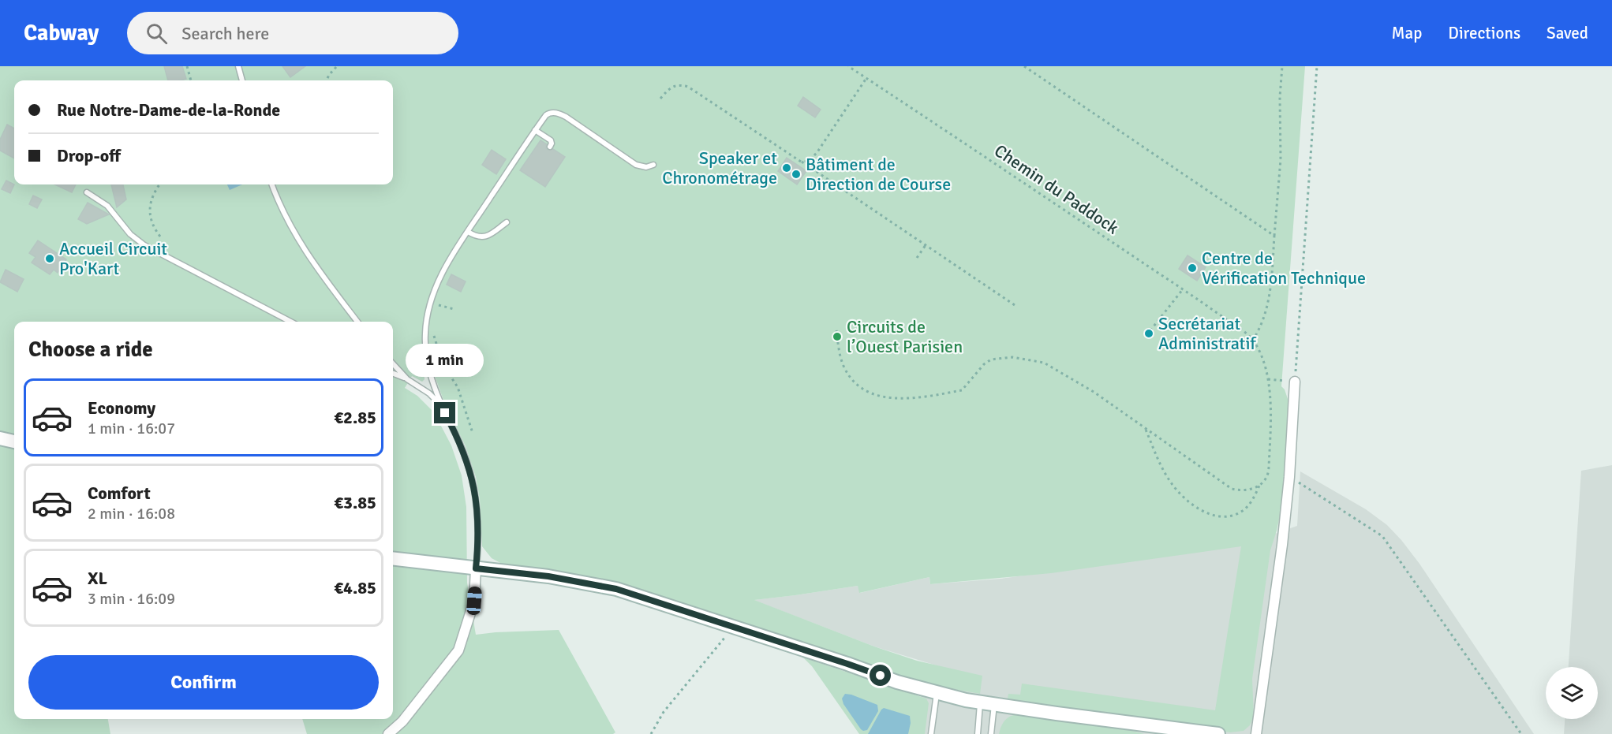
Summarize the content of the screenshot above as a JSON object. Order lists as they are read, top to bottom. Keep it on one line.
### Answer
{"streets":{"path":["Chemin du Paddock"]},"places":["Speaker et Chronométrage","Bâtiment de Direction de Course","Accueil Circuit Pro'Kart","Centre de Vérification Technique","Secrétariat Administratif","Circuits de l’Ouest Parisien"],"page":{"header":"Cabway","search":"Search here","nav":["Map","Directions","Saved"],"banner":["Rue Notre-Dame-de-la-Ronde","Drop-off"],"heading":"Choose a ride","bubble":"1 min","list":[{"name":"Economy","note":"1 min · 16:07","value":"€2.85"},{"name":"Comfort","note":"2 min · 16:08","value":"€3.85"},{"name":"XL","note":"3 min · 16:09","value":"€4.85"}],"buttons":"Confirm"}}
